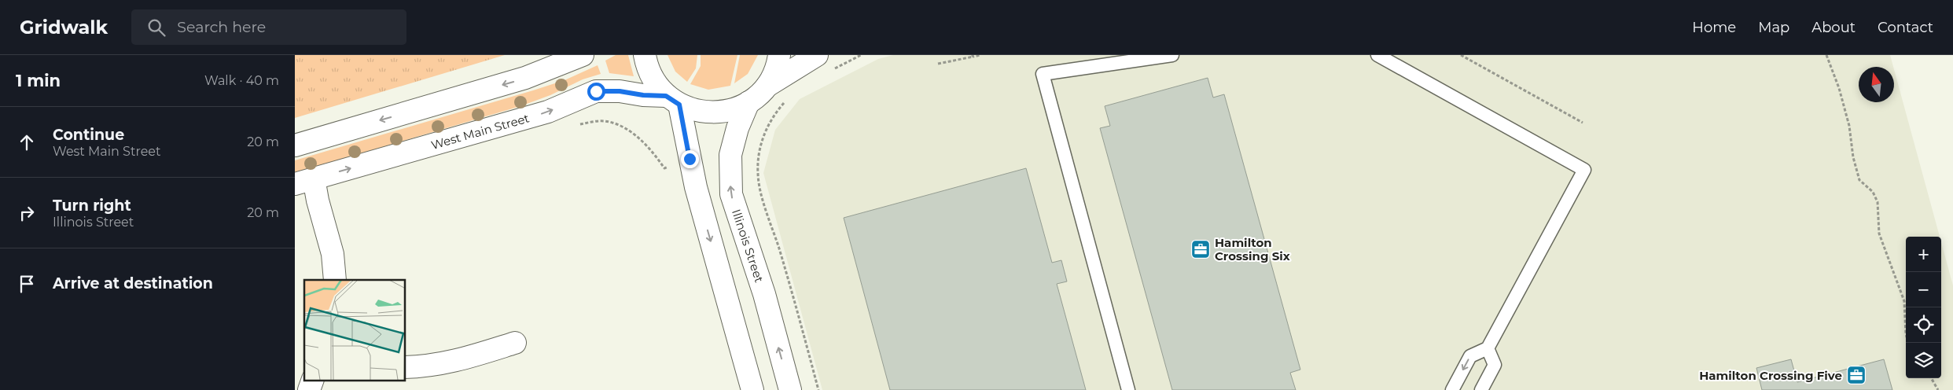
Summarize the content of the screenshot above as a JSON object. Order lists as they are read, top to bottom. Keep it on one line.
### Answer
{"streets":{"street":["West Main Street","Illinois Street"]},"crossings":[["West Main Street","Illinois Street"]],"places":{"office":["Hamilton Crossing Six","Hamilton Crossing Five"]},"north":"top","page":{"header":"Gridwalk","search":"Search here","nav":["Home","Map","About","Contact"],"heading":["1 min","Walk · 40 m"],"list":[["Continue","West Main Street","20 m"],["Turn right","Illinois Street","20 m"],"Arrive at destination"],"map_buttons":["+","−"]}}
